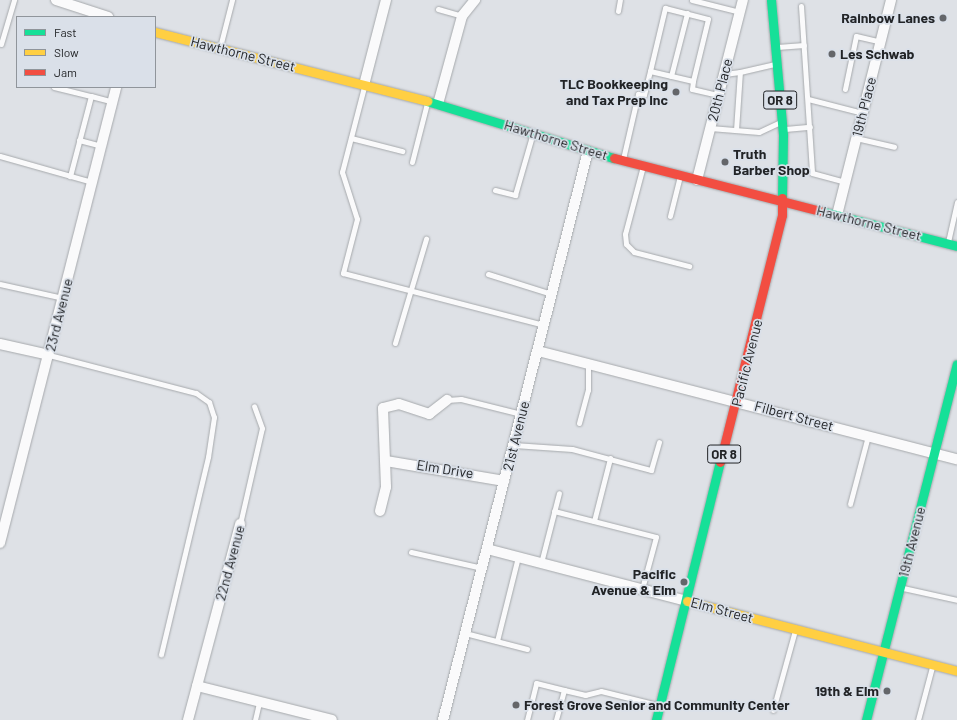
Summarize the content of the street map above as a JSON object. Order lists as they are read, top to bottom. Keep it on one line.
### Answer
{"streets":{"street":["Hawthorne Street","20th Place","OR 8","19th Place","23rd Avenue","Pacific Avenue","Filbert Street","21st Avenue","Elm Drive","19th Avenue","22nd Avenue","Elm Street"]},"crossings":[["Hawthorne Street","20th Place"],["Hawthorne Street","19th Place"],["Hawthorne Street","Pacific Avenue"],["Hawthorne Street","21st Avenue"],["Pacific Avenue","Filbert Street"],["Pacific Avenue","Elm Street"],["Filbert Street","21st Avenue"],["Filbert Street","19th Avenue"],["21st Avenue","Elm Drive"],["21st Avenue","Elm Street"],["19th Avenue","Elm Street"]],"places":["Rainbow Lanes","Les Schwab","TLC Bookkeeping and Tax Prep Inc","Truth Barber Shop","Pacific Avenue & Elm","19th & Elm","Forest Grove Senior and Community Center"],"legend":["Fast","Slow","Jam"]}
